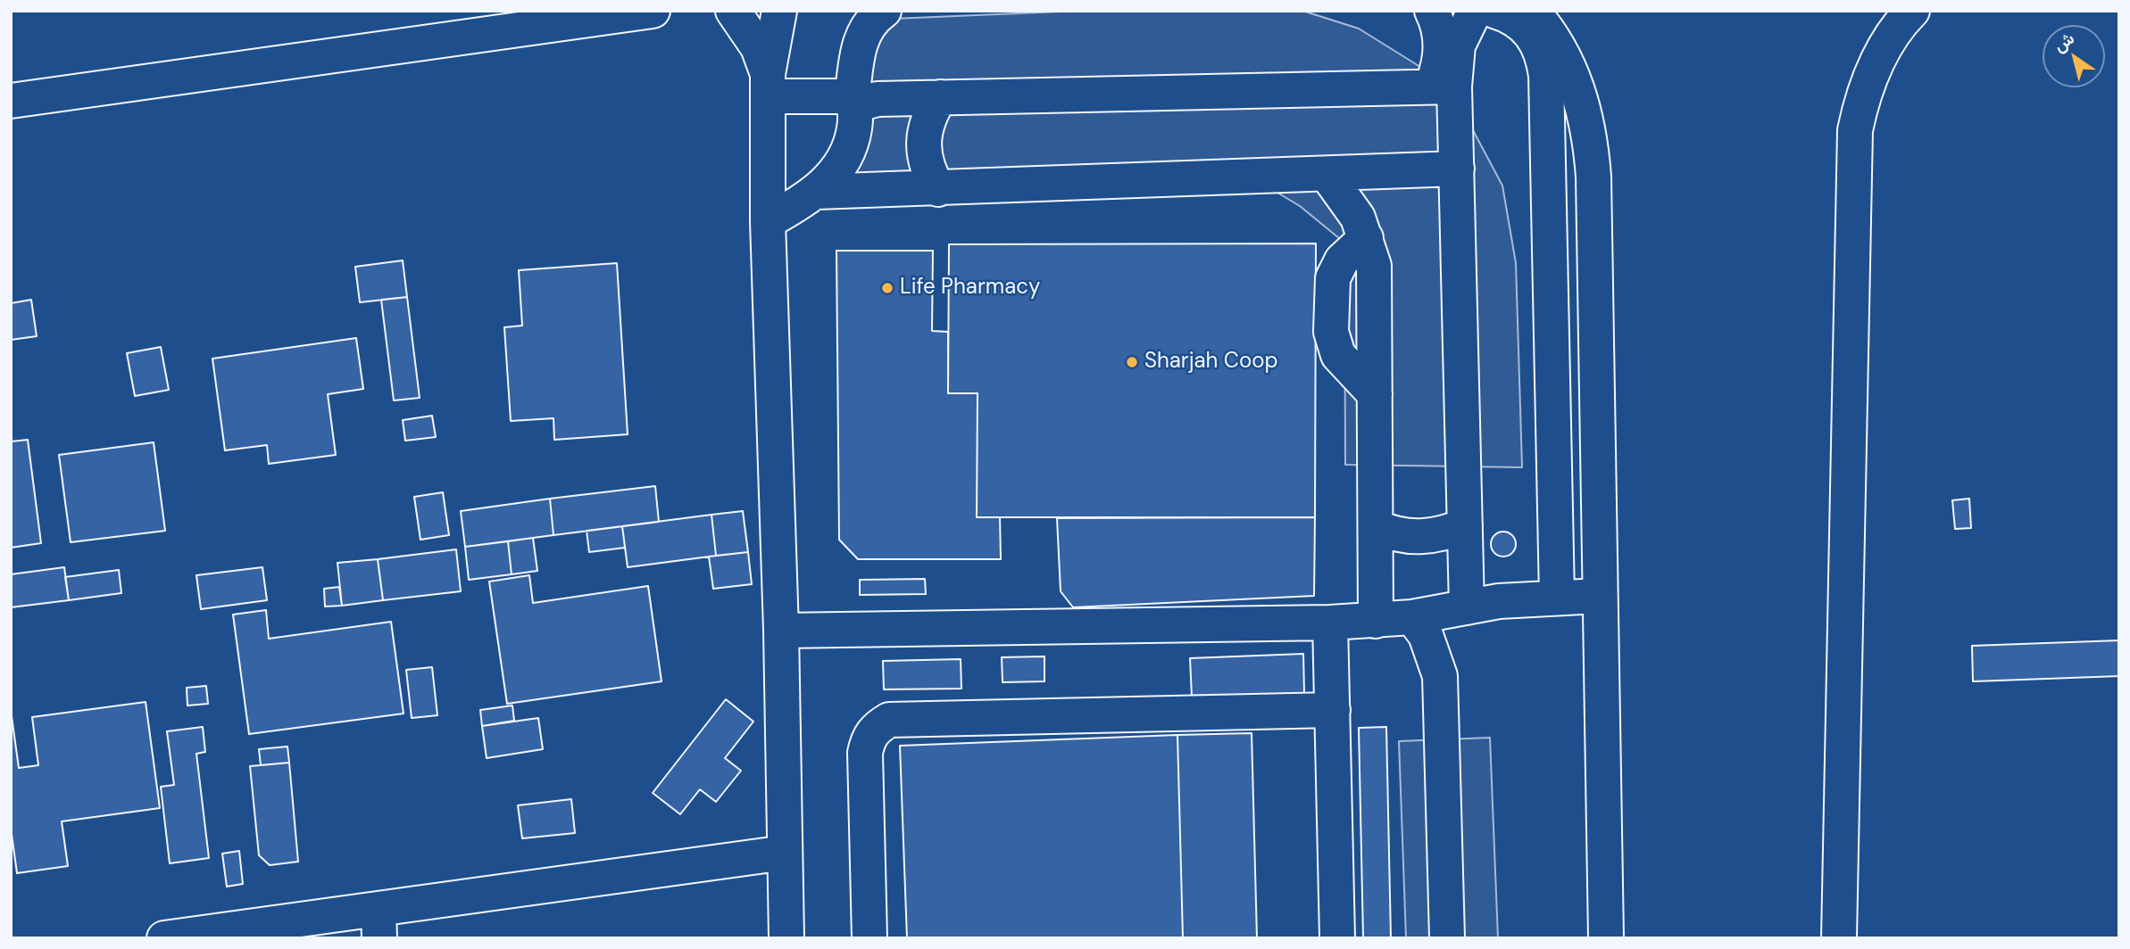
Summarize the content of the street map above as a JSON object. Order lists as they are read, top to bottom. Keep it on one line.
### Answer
{"places":["Life Pharmacy","Sharjah Coop"],"north":"top left"}
